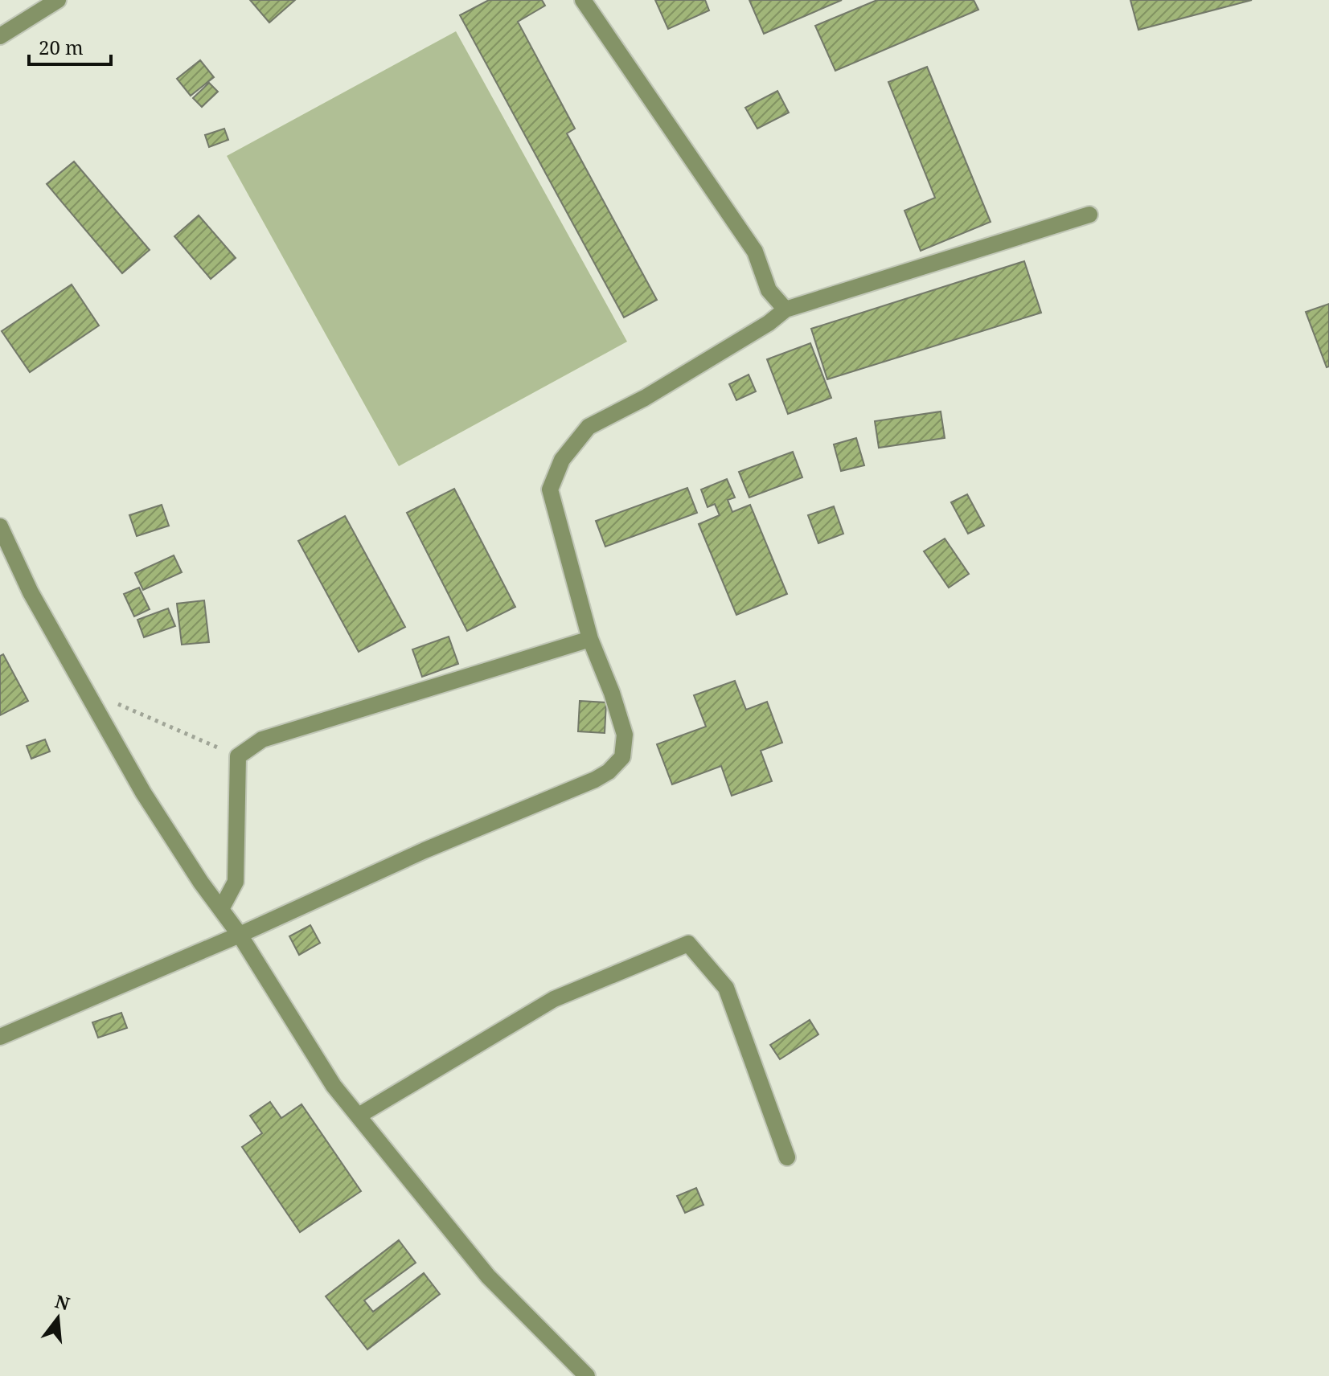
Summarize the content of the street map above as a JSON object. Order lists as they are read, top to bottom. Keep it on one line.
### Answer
{"scale_bar":"20 m","north":"top"}
